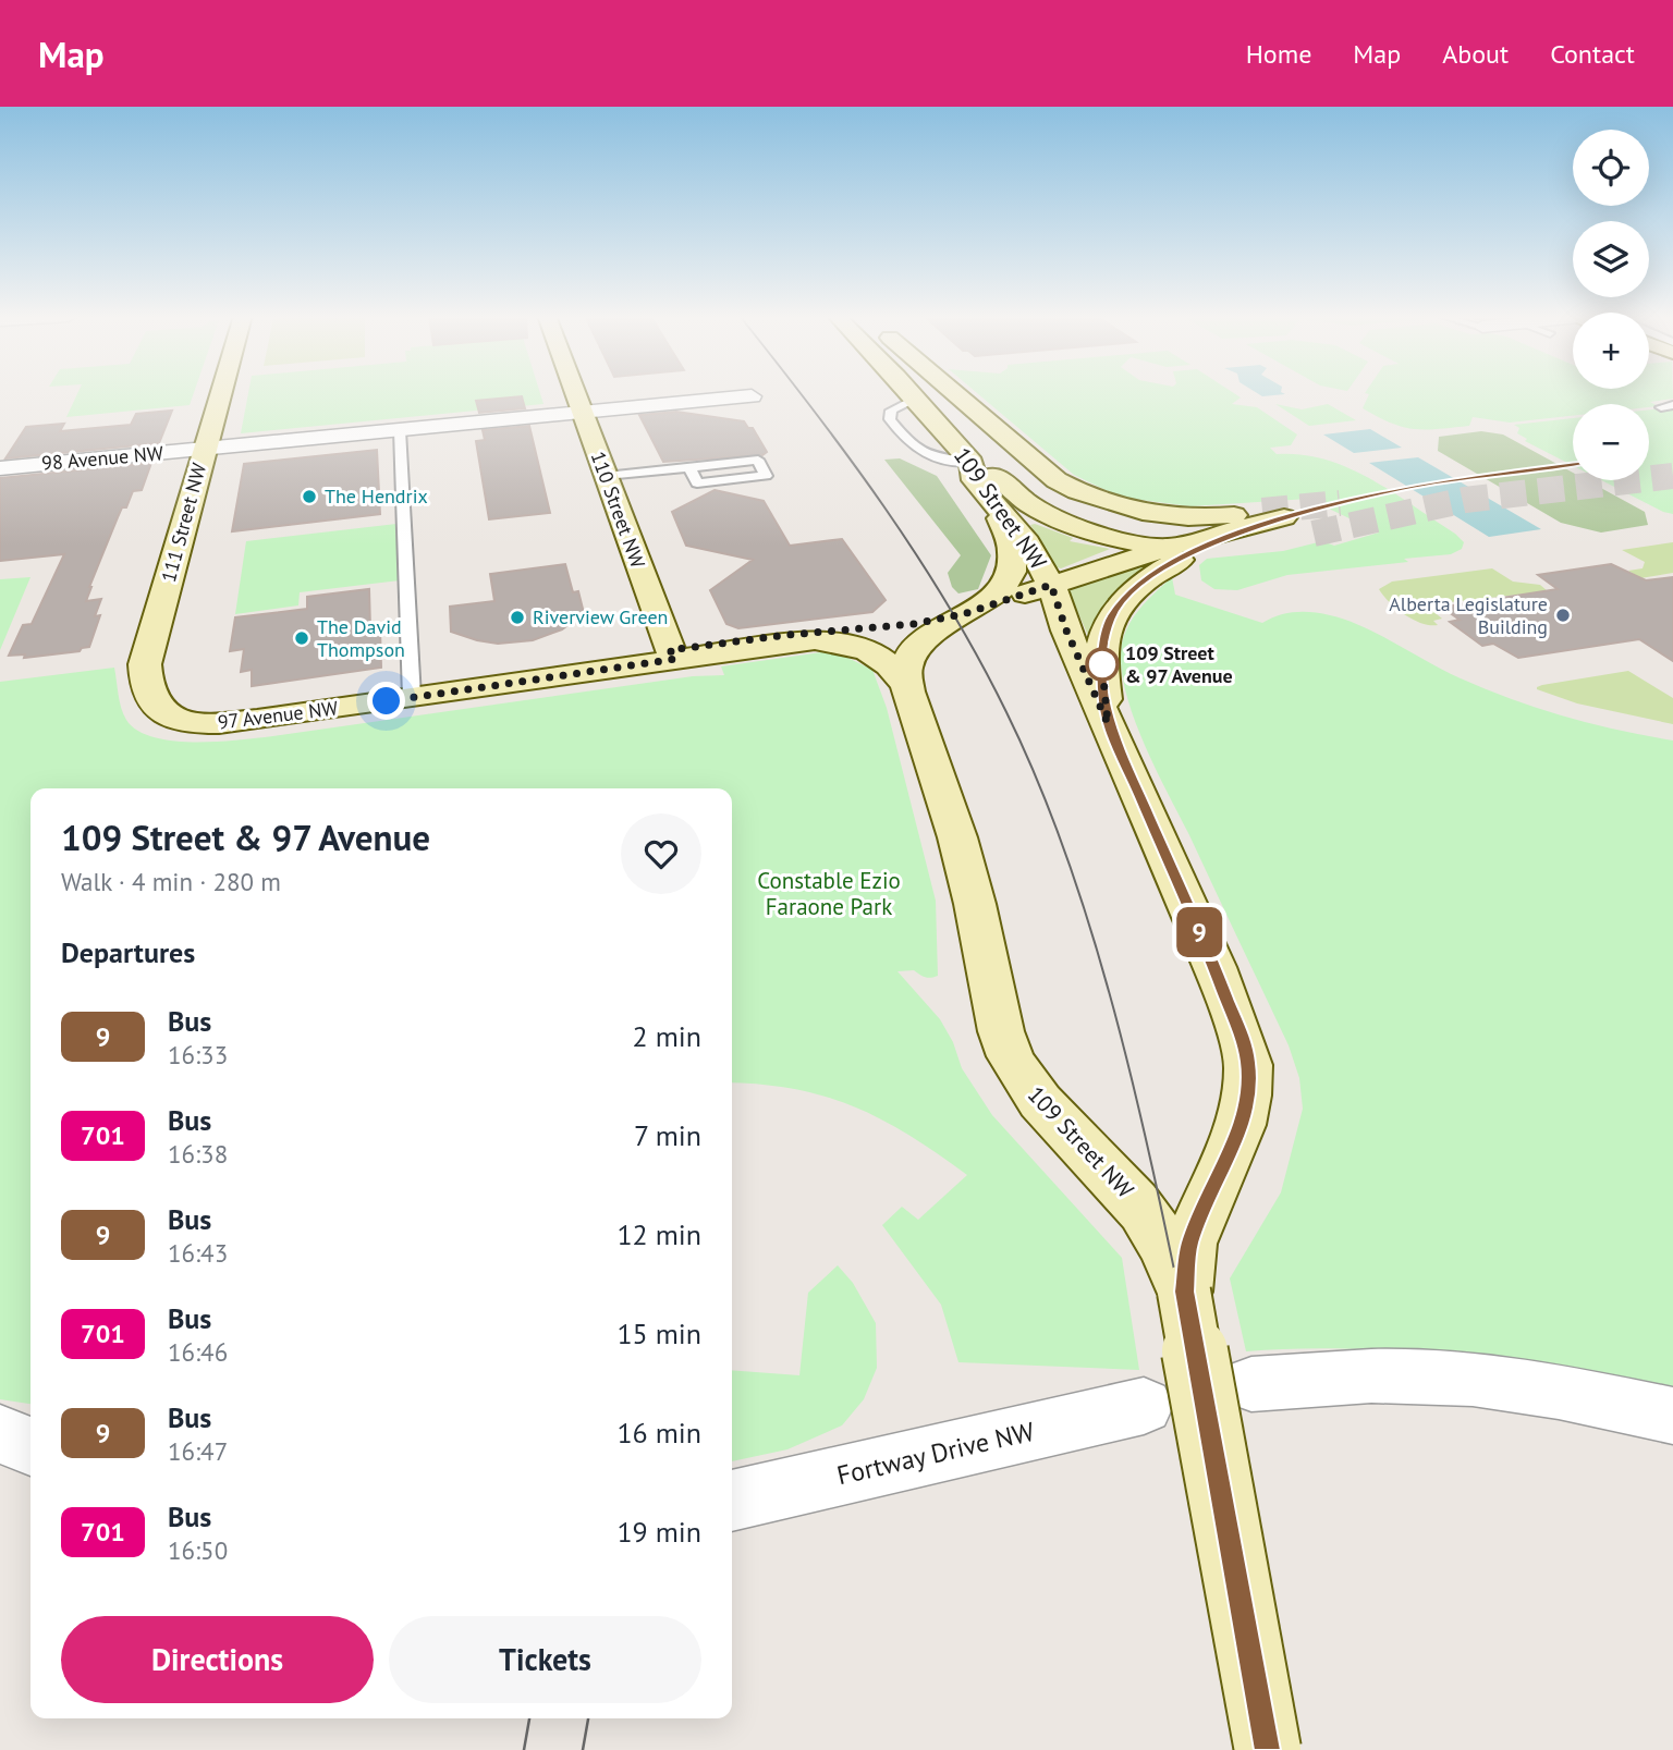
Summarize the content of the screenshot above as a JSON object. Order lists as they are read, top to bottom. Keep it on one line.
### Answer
{"streets":{"main road":["109 Street NW","110 Street NW","111 Street NW","97 Avenue NW"],"street":["98 Avenue NW","Fortway Drive NW"]},"crossings":[["98 Avenue NW","110 Street NW"],["98 Avenue NW","111 Street NW"],["109 Street NW","97 Avenue NW"],["110 Street NW","97 Avenue NW"],["111 Street NW","97 Avenue NW"]],"parks":["Constable Ezio Faraone Park"],"places":["The Hendrix","Alberta Legislature Building","Riverview Green","The David Thompson","109 Street & 97 Avenue"],"lines":["bus line 9"],"page":{"header":"Map","nav":["Home","Map","About","Contact"],"on_map":"9","map_buttons":["+","−"],"heading":[["109 Street & 97 Avenue","Walk · 4 min · 280 m"],"Departures"],"list":[{"mark":"9","name":"Bus","note":"16:33","value":"2 min"},{"mark":"701","name":"Bus","note":"16:38","value":"7 min"},{"mark":"9","name":"Bus","note":"16:43","value":"12 min"},{"mark":"701","name":"Bus","note":"16:46","value":"15 min"},{"mark":"9","name":"Bus","note":"16:47","value":"16 min"},{"mark":"701","name":"Bus","note":"16:50","value":"19 min"}],"buttons":["Directions","Tickets"]}}
